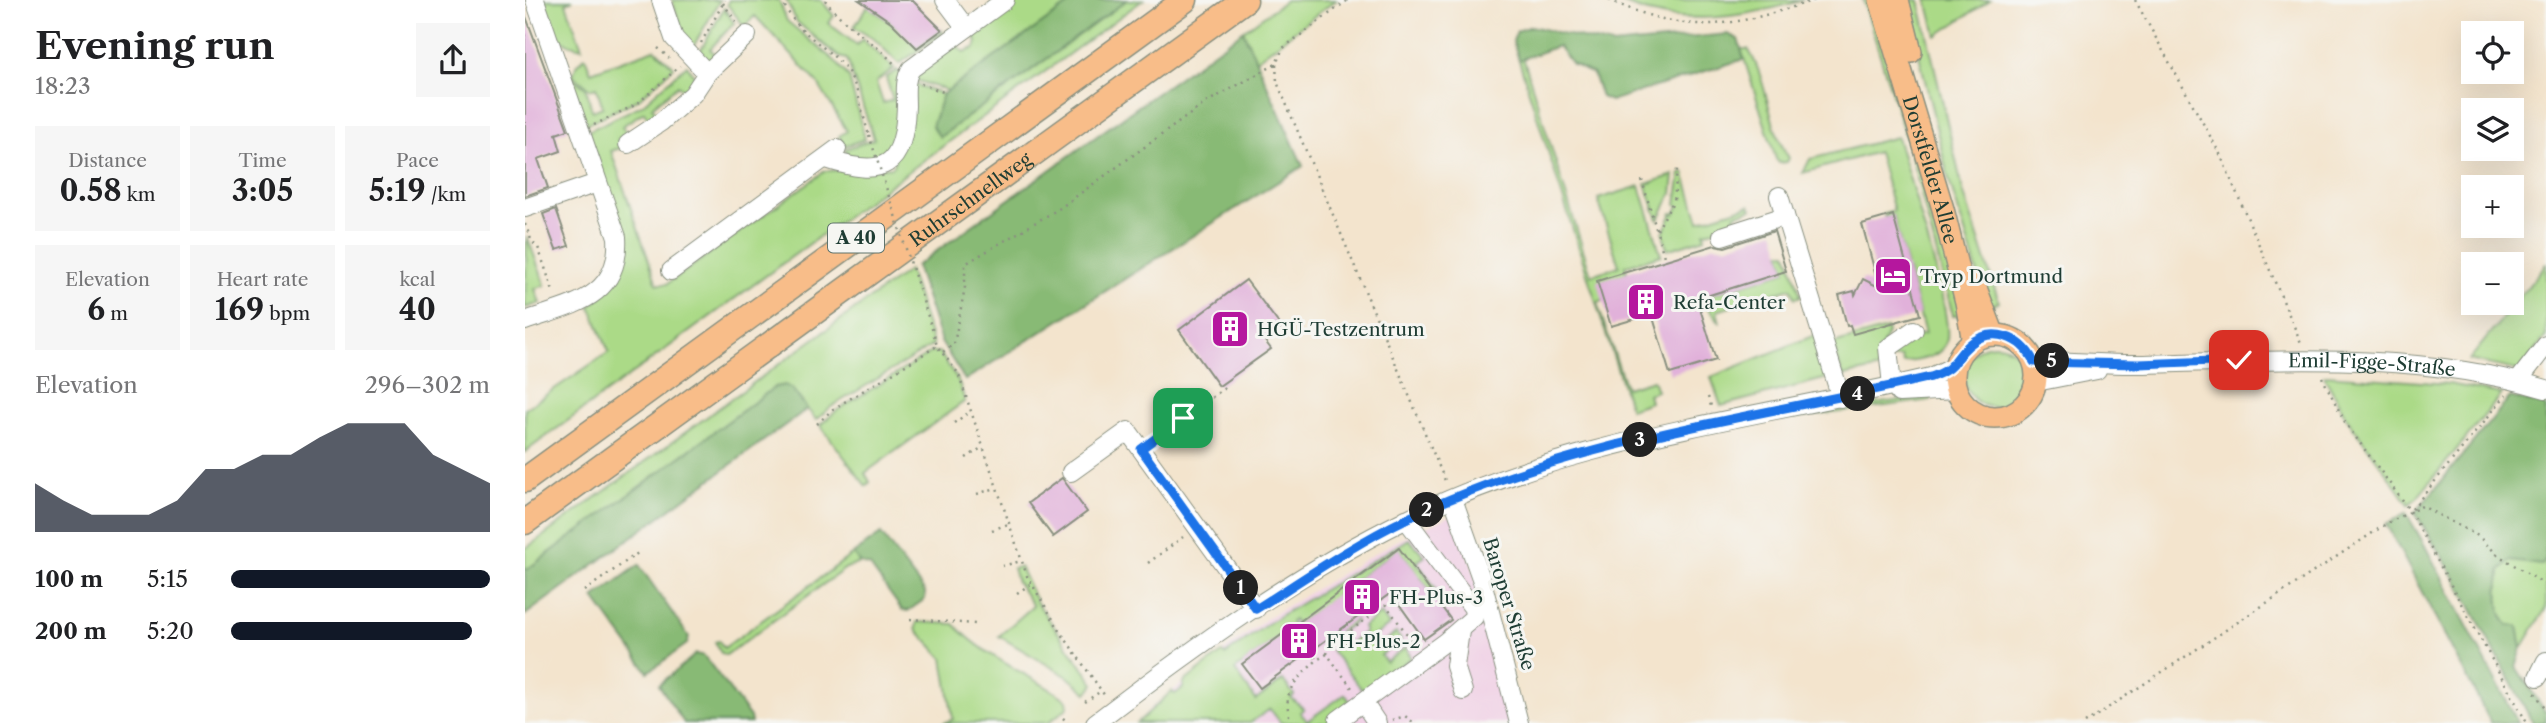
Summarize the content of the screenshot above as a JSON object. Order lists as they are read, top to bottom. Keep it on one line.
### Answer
{"streets":{"highway":["Ruhrschnellweg","A 40"],"main road":["Dorstfelder Allee"],"street":["Emil-Figge-Straße","Baroper Straße"]},"crossings":[["Dorstfelder Allee","Emil-Figge-Straße"]],"places":{"hotel":["Tryp Dortmund"],"building":["Refa-Center","HGÜ-Testzentrum","FH-Plus-3","FH-Plus-2"]},"page":{"heading":["Evening run","18:23"],"map_buttons":["+","−"],"stats":[["Distance","0.58 km"],["Time","3:05"],["Pace","5:19 /km"],["Elevation","6 m"],["Heart rate","169 bpm"],["kcal","40"]],"pins":["5","4","3","2","1"],"chart":["Elevation","296–302 m"],"list":[{"name":"100 m","note":"5:15"},{"name":"200 m","note":"5:20"}]}}
